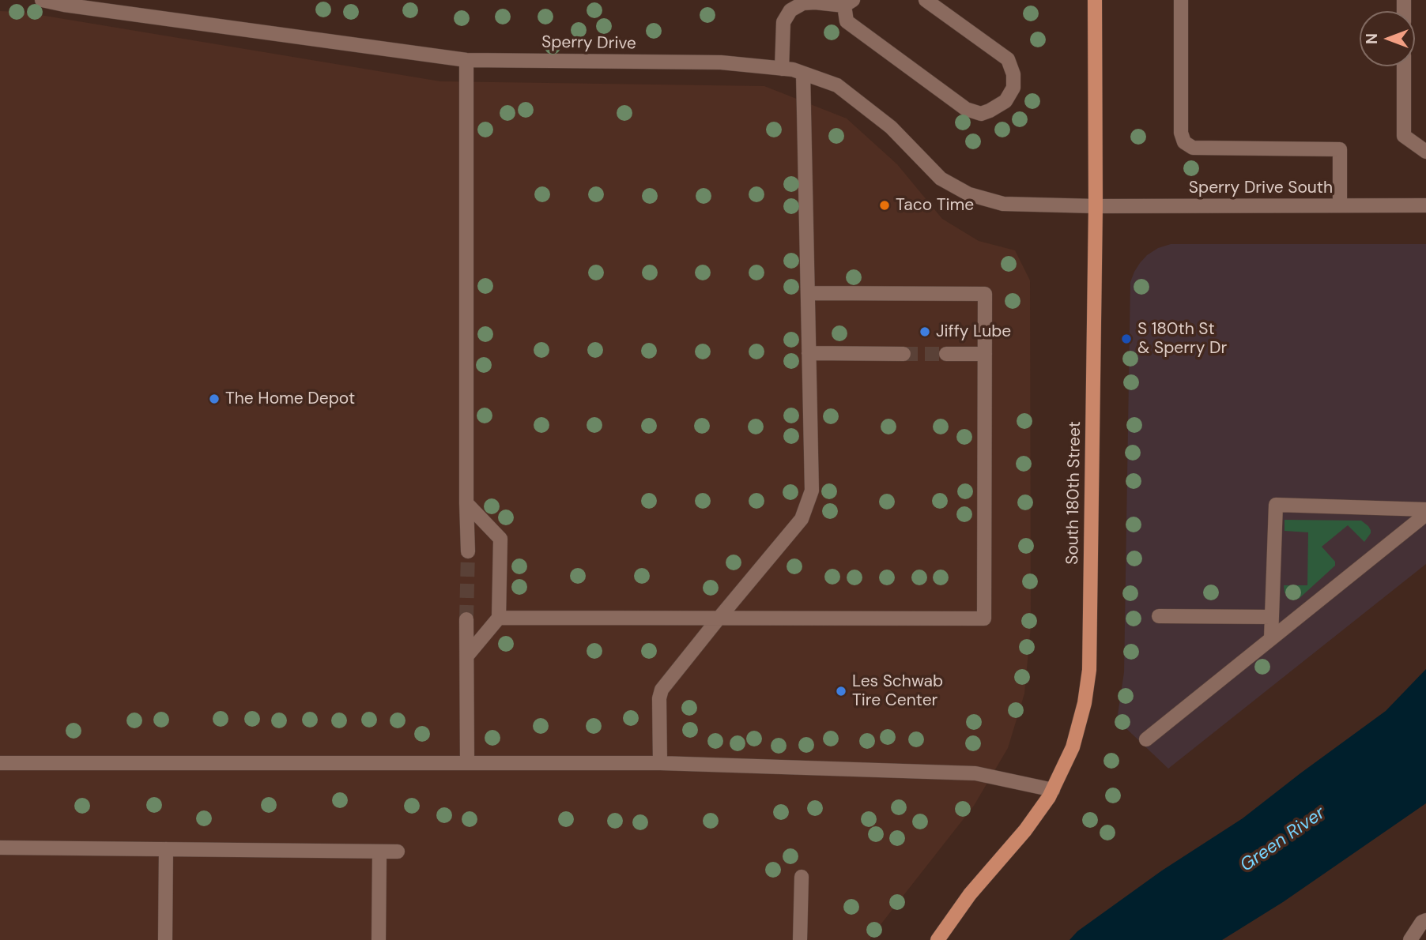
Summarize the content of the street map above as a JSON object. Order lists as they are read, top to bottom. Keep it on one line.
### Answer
{"streets":{"main road":["South 180th Street"],"street":["Sperry Drive","Sperry Drive South"]},"crossings":[["Sperry Drive","Sperry Drive South"],["Sperry Drive","South 180th Street"],["Sperry Drive South","South 180th Street"]],"water":["Green River"],"places":["Taco Time","Jiffy Lube","S 180th St & Sperry Dr","The Home Depot","Les Schwab Tire Center"],"north":"left"}
